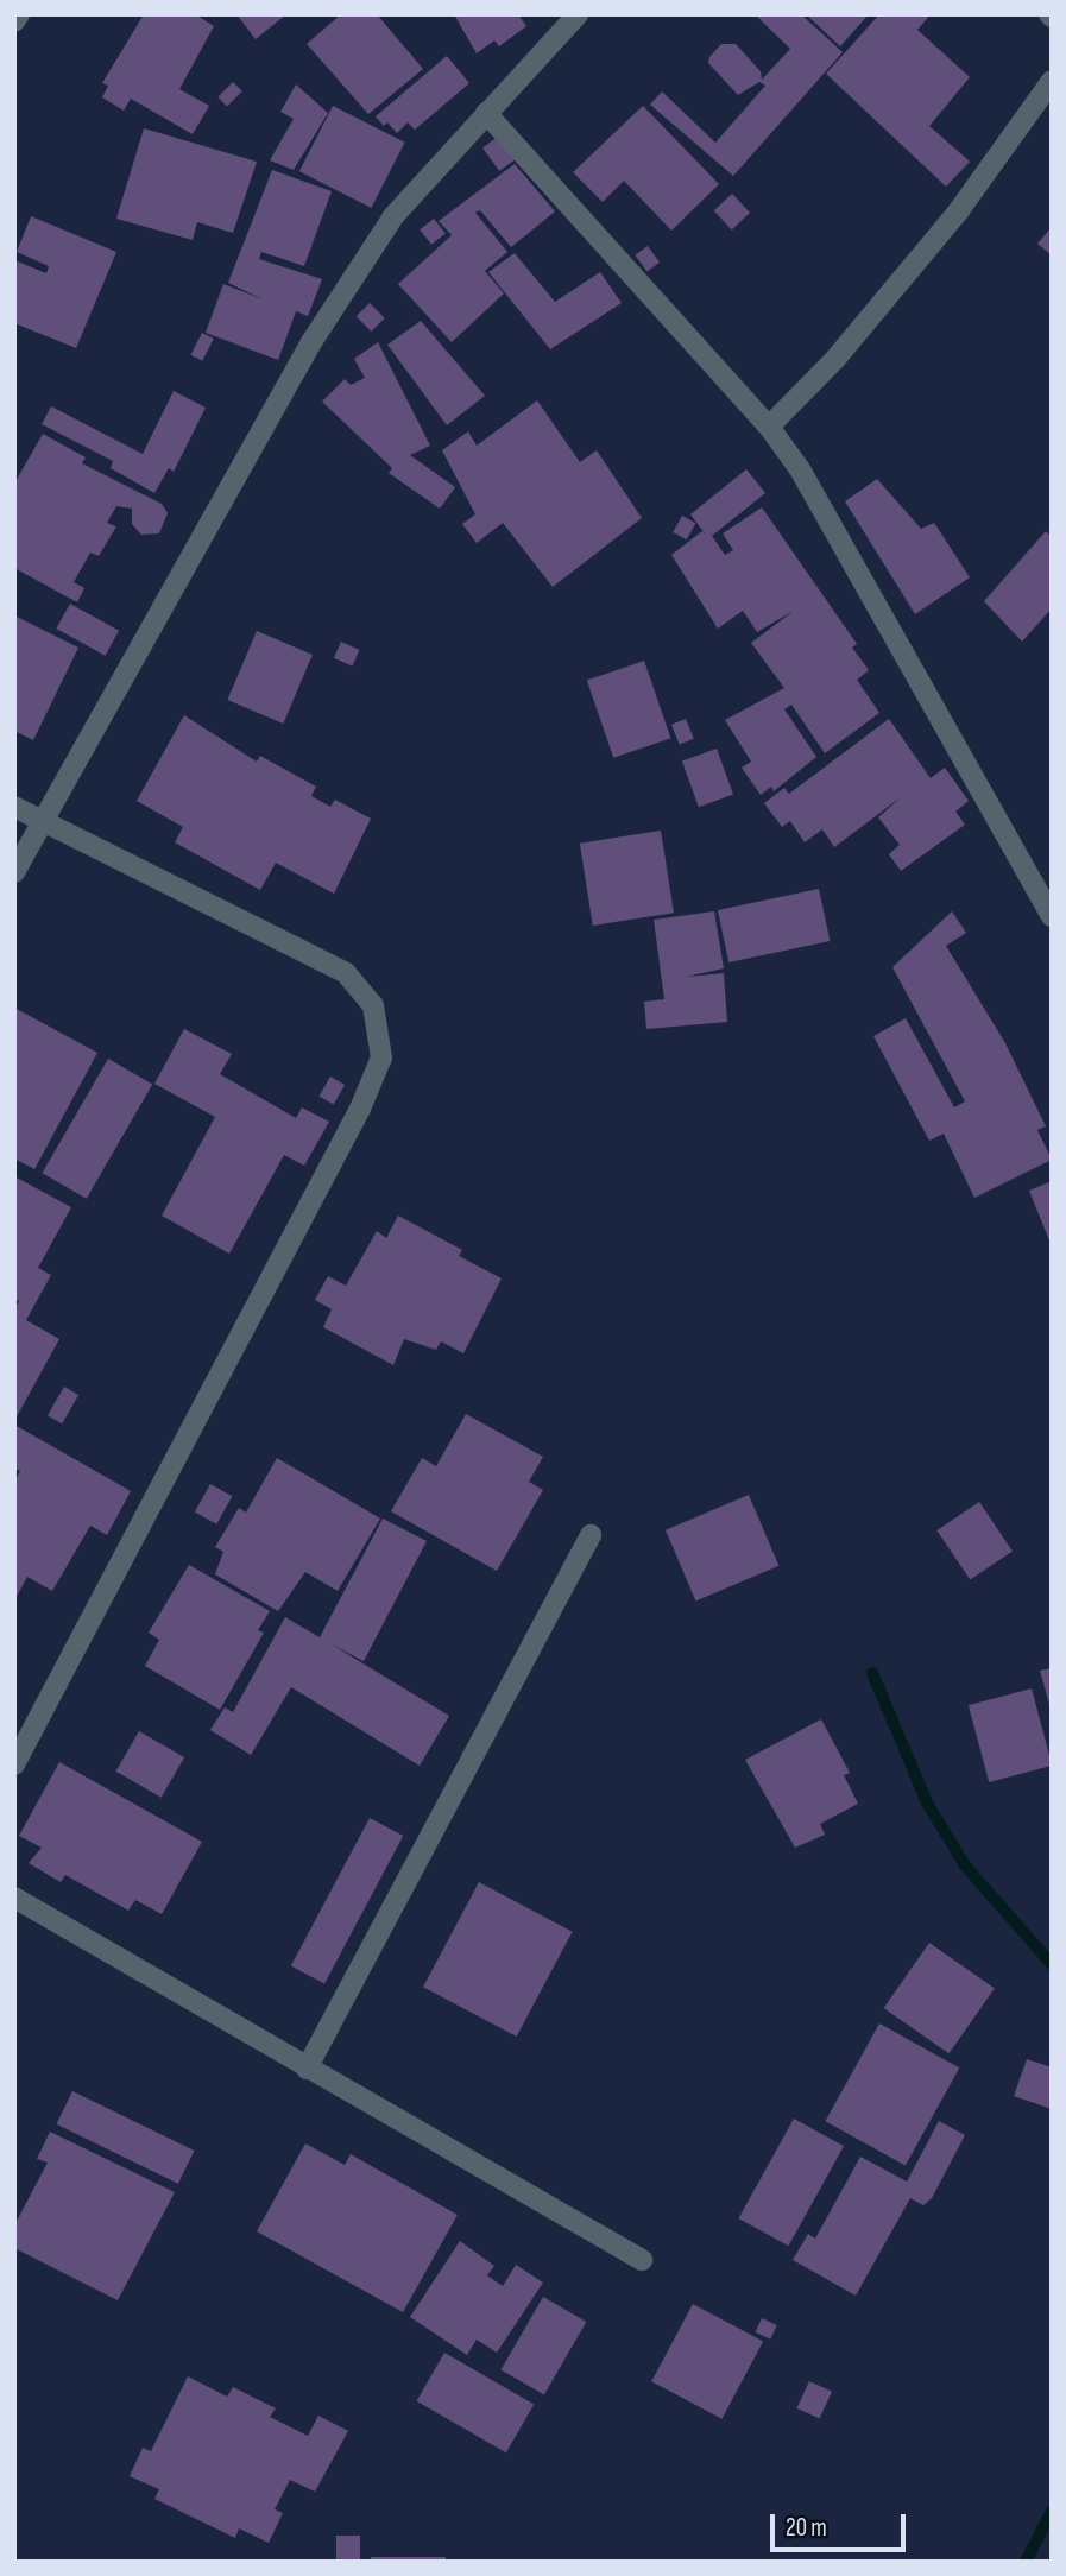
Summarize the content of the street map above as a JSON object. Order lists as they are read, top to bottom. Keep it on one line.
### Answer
{"scale_bar":"20 m"}
